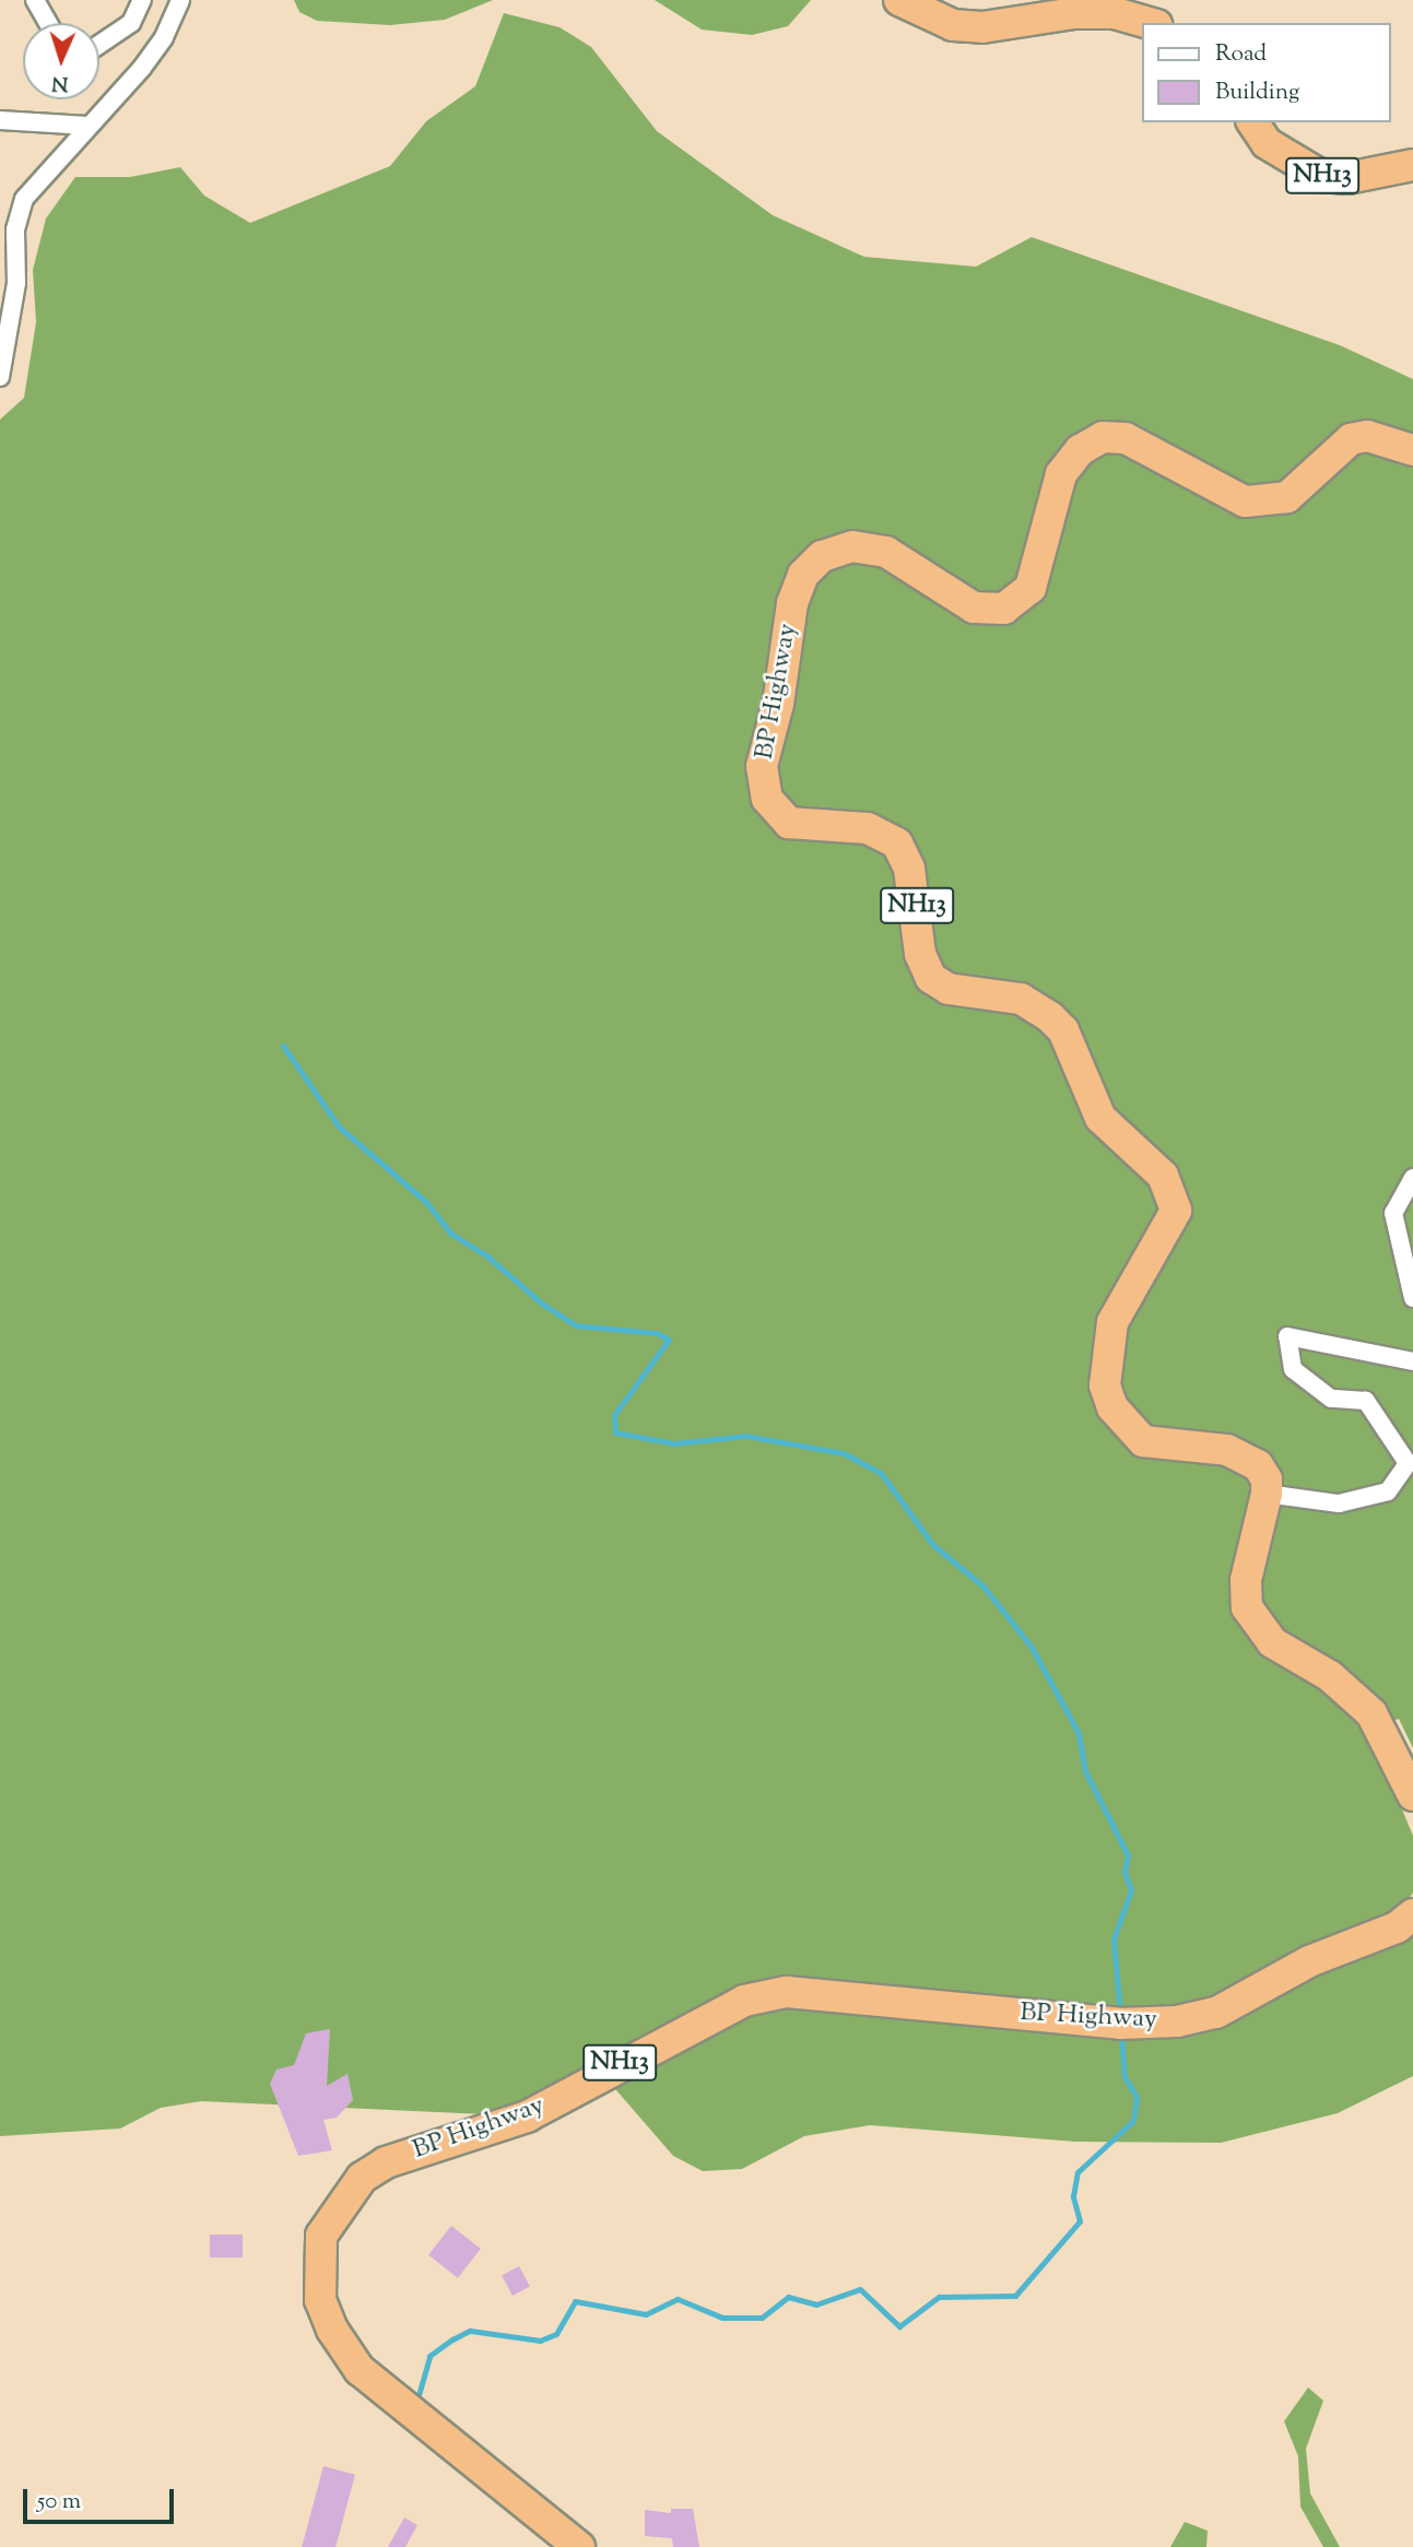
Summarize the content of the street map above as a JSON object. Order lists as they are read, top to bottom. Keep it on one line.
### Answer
{"streets":{"highway":["NH13","BP Highway"]},"legend":["Road","Building"],"scale_bar":"50 m","north":"bottom"}
